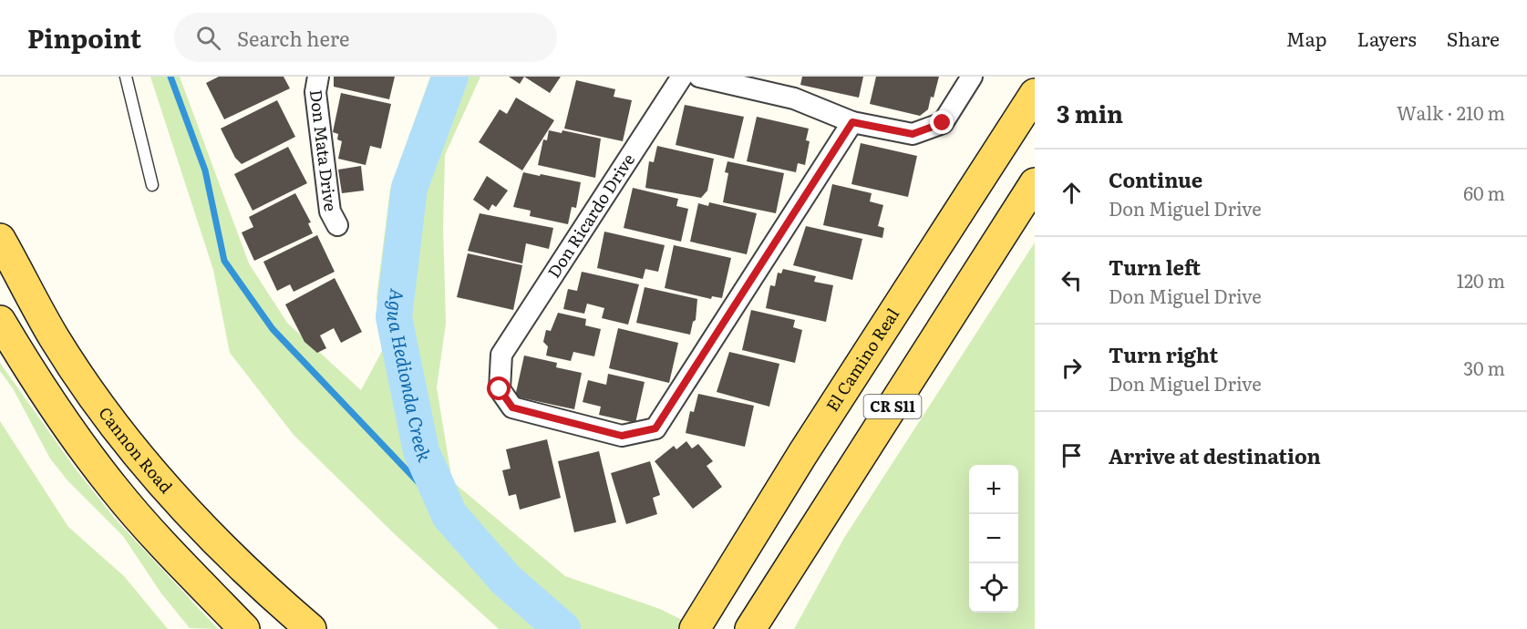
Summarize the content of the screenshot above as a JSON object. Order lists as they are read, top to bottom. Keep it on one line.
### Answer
{"streets":{"main road":["El Camino Real","CR S11","Cannon Road"],"street":["Don Mata Drive","Don Ricardo Drive"]},"water":["Agua Hedionda Creek"],"page":{"header":"Pinpoint","search":"Search here","nav":["Map","Layers","Share"],"heading":["3 min","Walk · 210 m"],"list":[["Continue","Don Miguel Drive","60 m"],["Turn left","Don Miguel Drive","120 m"],["Turn right","Don Miguel Drive","30 m"],"Arrive at destination"],"map_buttons":["+","−"]}}
